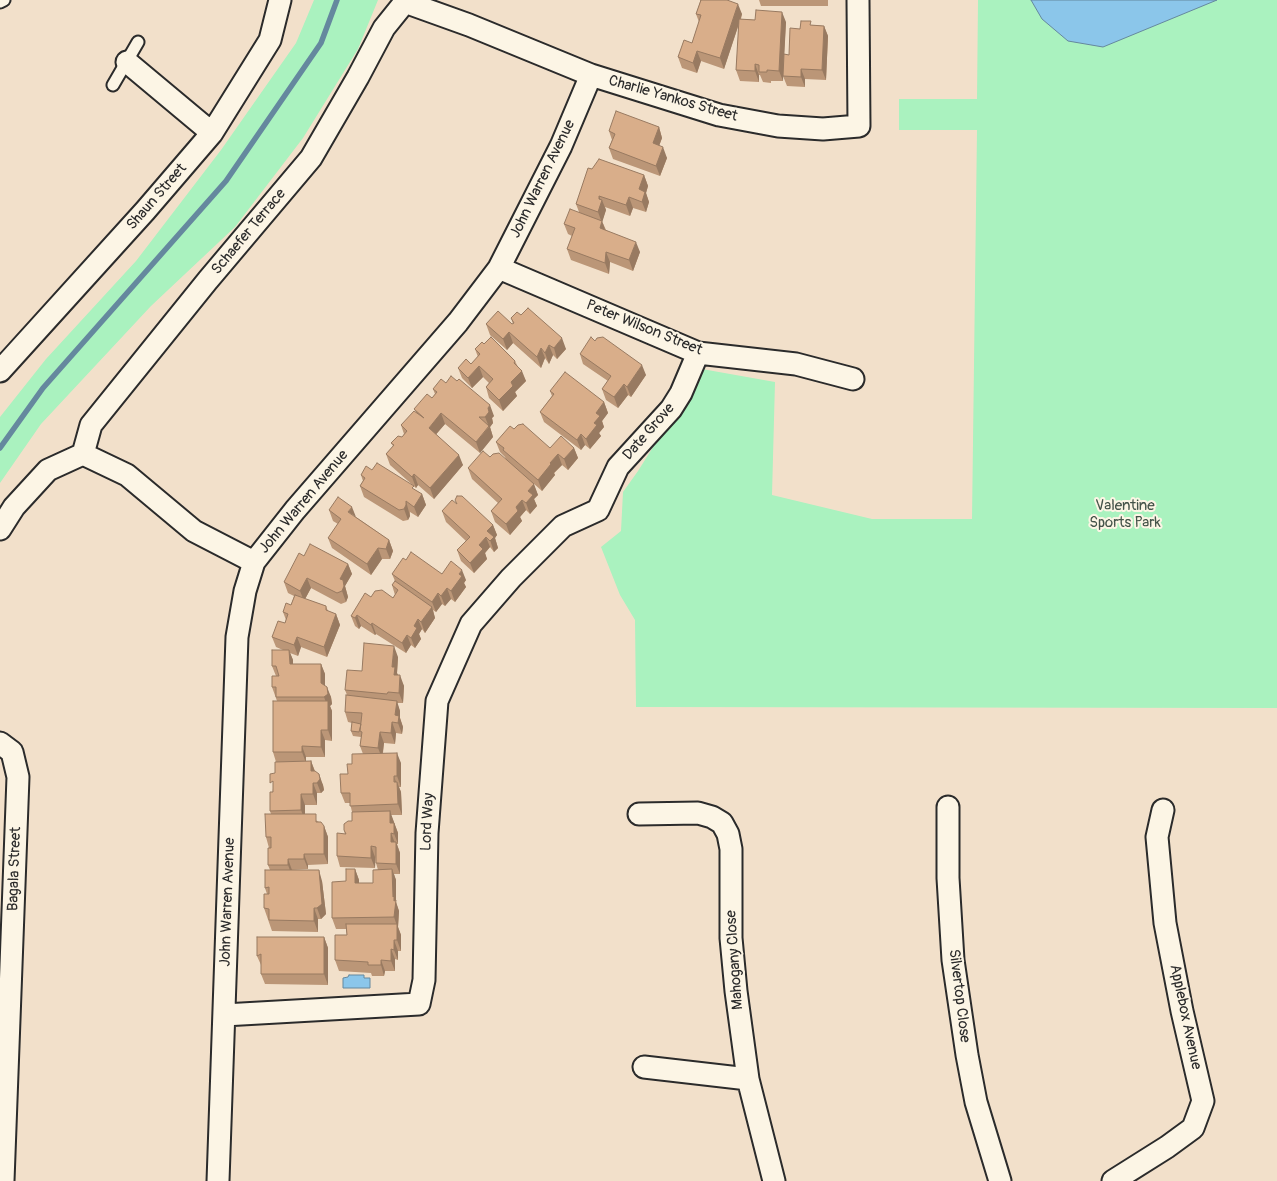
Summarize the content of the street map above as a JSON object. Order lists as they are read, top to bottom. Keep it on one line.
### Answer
{"streets":{"street":["Charlie Yankos Street","John Warren Avenue","Shaun Street","Schaefer Terrace","Peter Wilson Street","Date Grove","Lord Way","Bagala Street","Mahogany Close","Silvertop Close","Applebox Avenue"]},"crossings":[["Charlie Yankos Street","John Warren Avenue"],["Charlie Yankos Street","Schaefer Terrace"],["John Warren Avenue","Peter Wilson Street"],["John Warren Avenue","Lord Way"],["Peter Wilson Street","Date Grove"],["Date Grove","Lord Way"]],"parks":["Valentine Sports Park"]}
